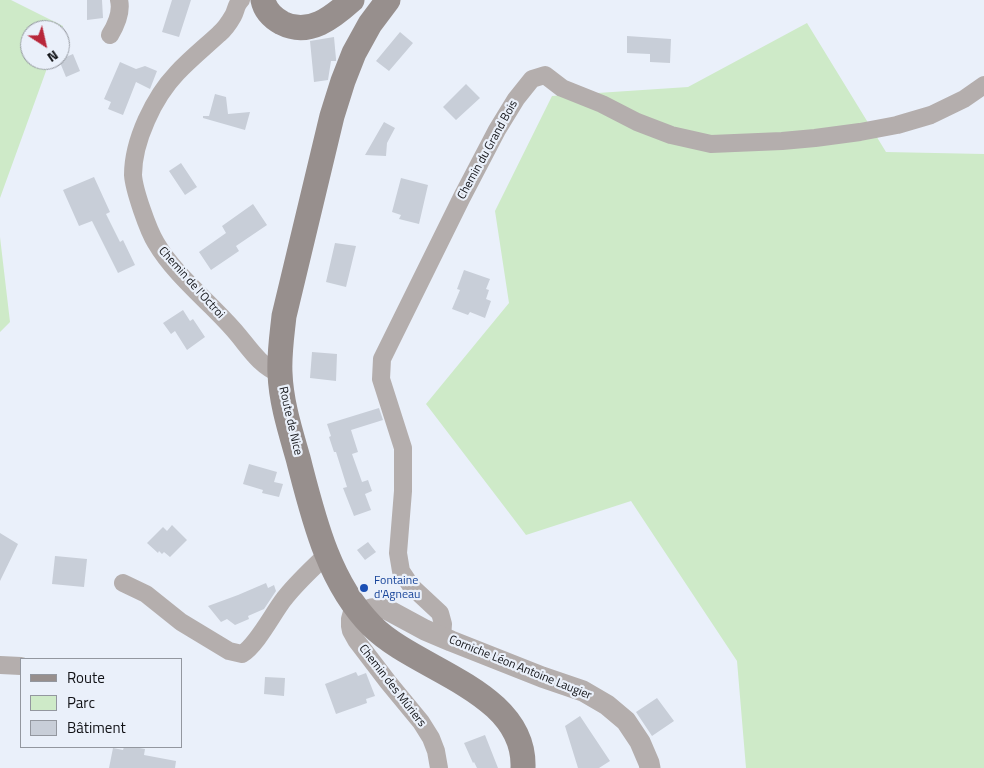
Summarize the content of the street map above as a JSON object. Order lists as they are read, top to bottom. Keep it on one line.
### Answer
{"streets":{"main road":["Route de Nice"],"street":["Chemin du Grand Bois","Chemin de l'Octroi","Corniche Léon Antoine Laugier","Chemin des Mûriers"]},"crossings":[["Chemin du Grand Bois","Corniche Léon Antoine Laugier"],["Chemin de l'Octroi","Route de Nice"],["Route de Nice","Corniche Léon Antoine Laugier"],["Route de Nice","Chemin des Mûriers"],["Corniche Léon Antoine Laugier","Chemin des Mûriers"]],"places":["Fontaine d'Agneau"],"legend":["Route","Parc","Bâtiment"],"north":"bottom right"}
